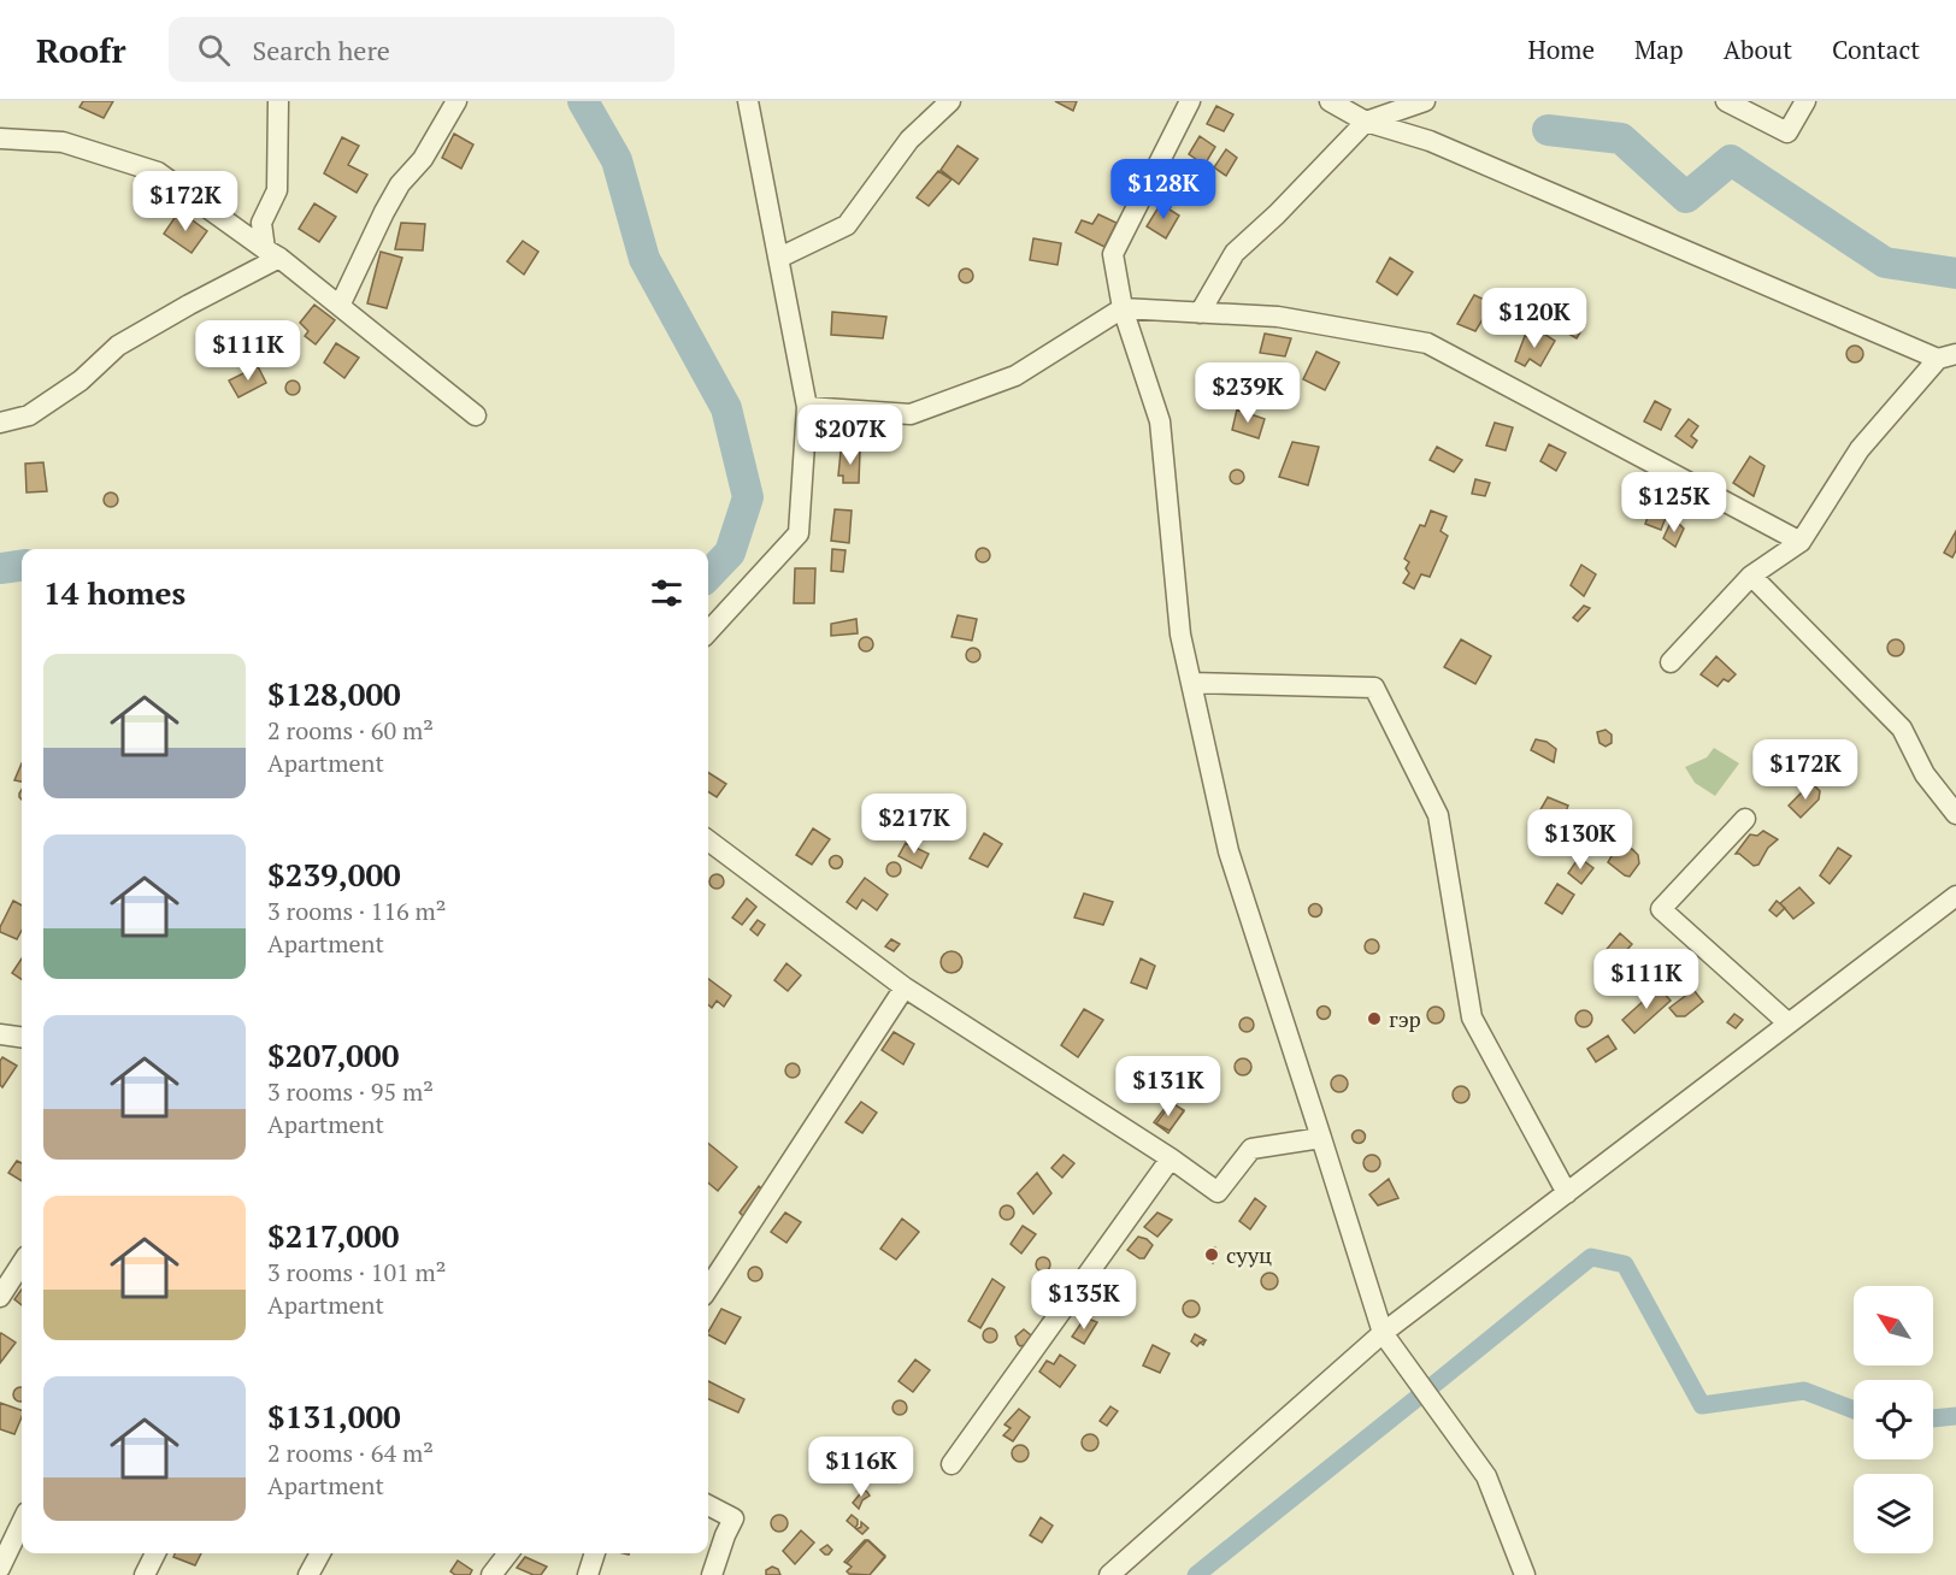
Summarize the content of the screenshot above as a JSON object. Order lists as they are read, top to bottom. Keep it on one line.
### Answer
{"places":["гэр","сууц"],"north":"top left","page":{"header":"Roofr","search":"Search here","nav":["Home","Map","About","Contact"],"price":["$128K","$172K","$120K","$111K","$239K","$207K","$125K","$172K","$217K","$130K","$111K","$131K","$135K","$116K"],"heading":"14 homes","list":[{"name":"$128,000","note":"2 rooms · 60 m² · Apartment"},{"name":"$239,000","note":"3 rooms · 116 m² · Apartment"},{"name":"$207,000","note":"3 rooms · 95 m² · Apartment"},{"name":"$217,000","note":"3 rooms · 101 m² · Apartment"},{"name":"$131,000","note":"2 rooms · 64 m² · Apartment"}]}}
